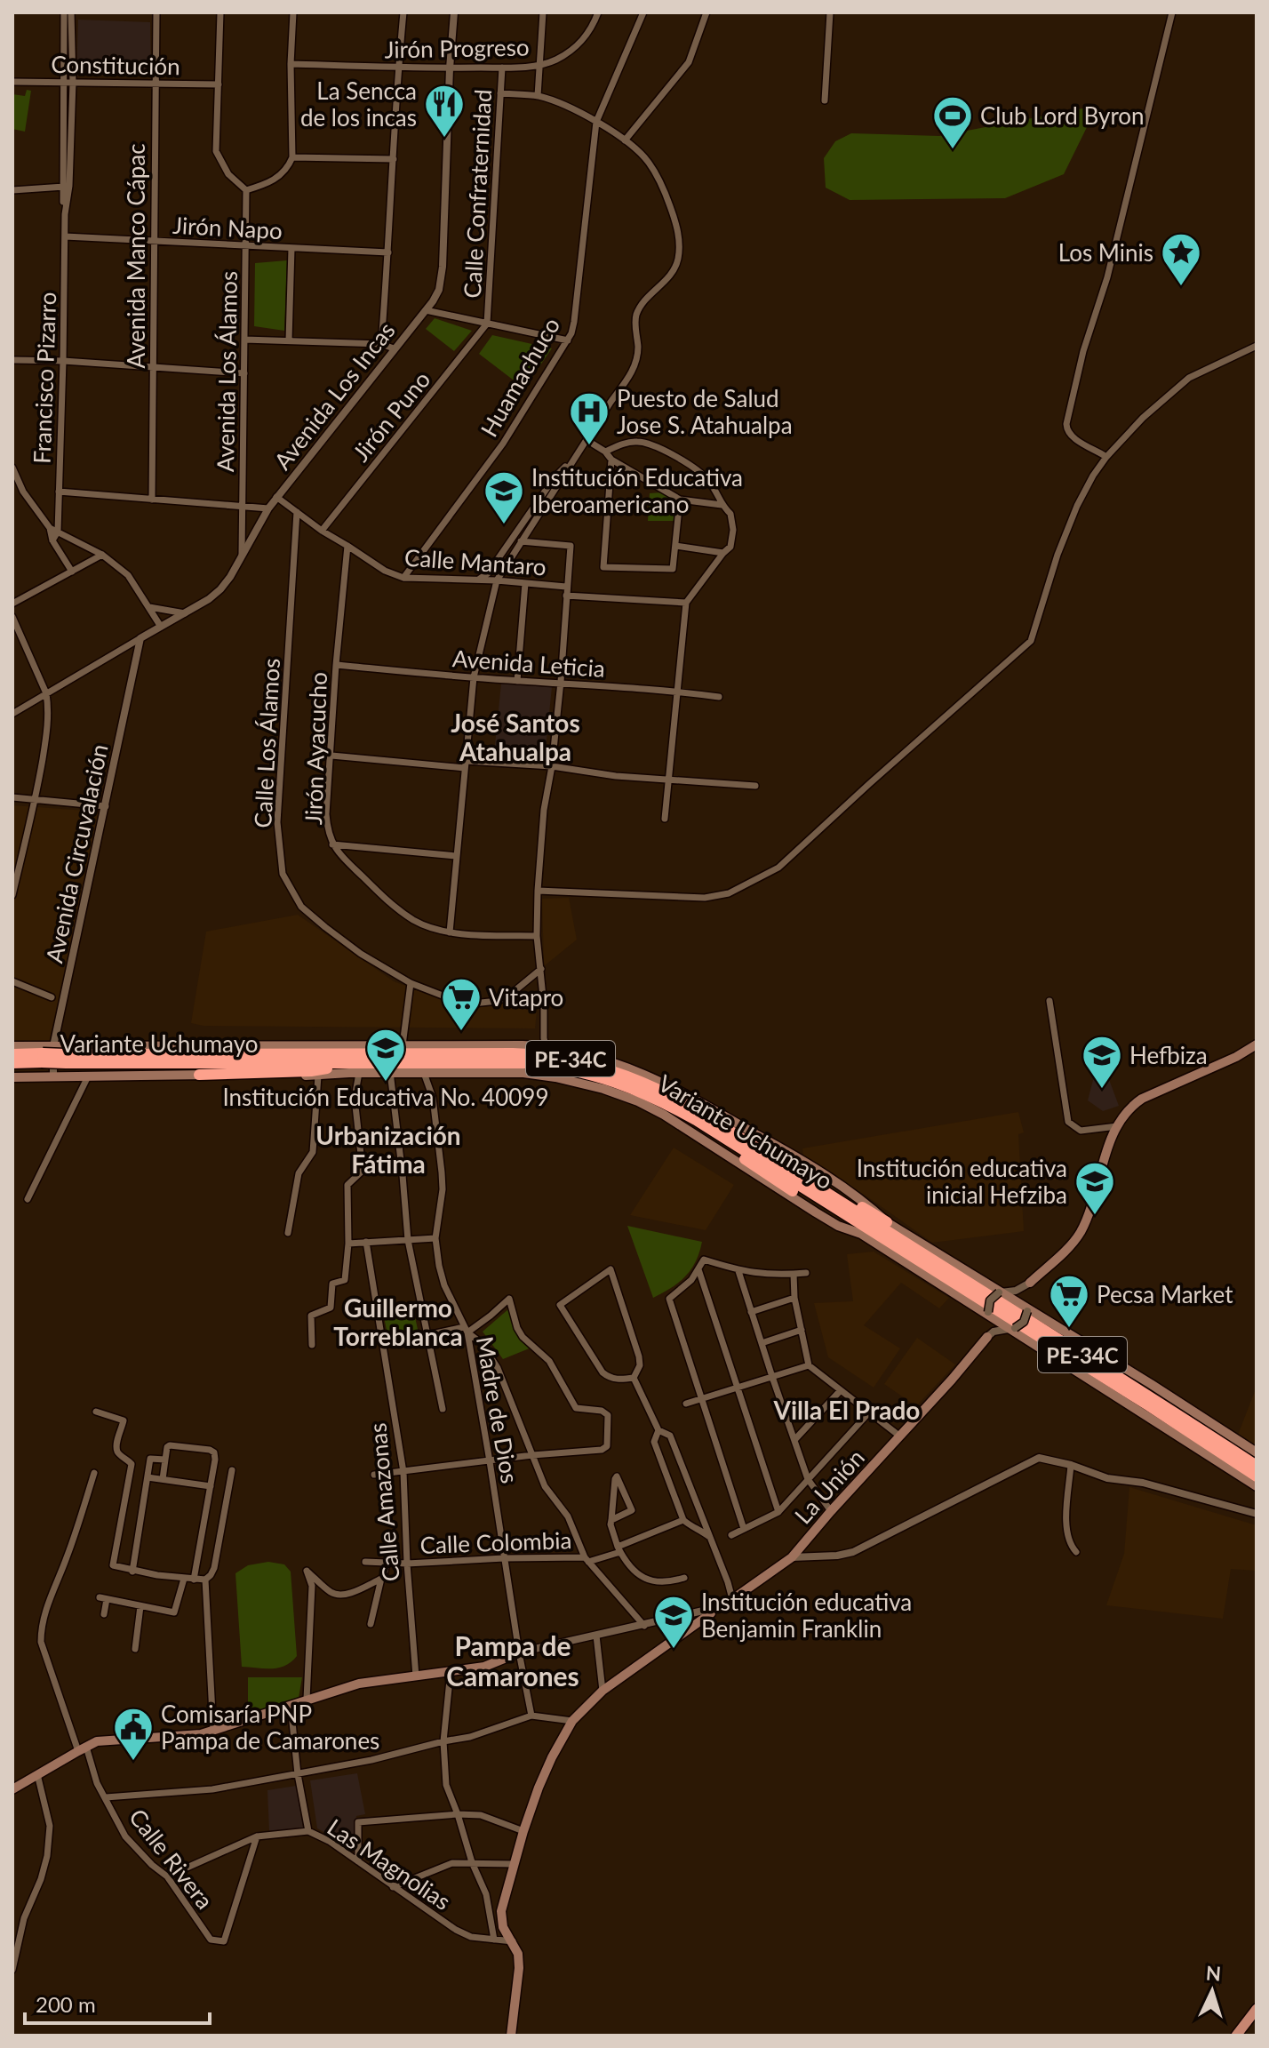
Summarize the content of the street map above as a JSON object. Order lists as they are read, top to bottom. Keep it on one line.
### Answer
{"streets":{"highway":["Variante Uchumayo","PE-34C"],"main road":["La Unión"],"street":["Jirón Progreso","Constitución","Calle Confraternidad","Jirón Napo","Avenida Manco Cápac","Avenida Los Álamos","Huamachuco","Francisco Pizarro","Avenida Los Incas","Jirón Puno","Calle Mantaro","Avenida Leticia","Calle Los Álamos","Jirón Ayacucho","Avenida Circuvalación","Madre de Dios","Calle Amazonas","Calle Colombia","Calle Rivera","Las Magnolias"]},"crossings":[["Jirón Progreso","Calle Confraternidad"],["Jirón Progreso","Avenida Los Incas"],["Constitución","Avenida Manco Cápac"],["Constitución","Francisco Pizarro"],["Calle Confraternidad","Jirón Puno"],["Jirón Napo","Avenida Manco Cápac"],["Jirón Napo","Avenida Los Álamos"],["Jirón Napo","Francisco Pizarro"],["Avenida Los Álamos","Avenida Los Incas"],["Huamachuco","Calle Mantaro"],["Avenida Los Incas","Calle Mantaro"],["Avenida Los Incas","Avenida Circuvalación"],["Jirón Puno","Calle Mantaro"],["Calle Mantaro","Calle Los Álamos"],["Calle Mantaro","Jirón Ayacucho"],["Avenida Leticia","Jirón Ayacucho"],["Avenida Circuvalación","Variante Uchumayo"],["Madre de Dios","Calle Colombia"],["La Unión","Las Magnolias"],["Calle Amazonas","Calle Colombia"],["Calle Rivera","Las Magnolias"]],"districts":["José Santos Atahualpa","Urbanización Fátima","Guillermo Torreblanca","Villa El Prado","Pampa de Camarones"],"places":{"restaurant":["La Sencca de los incas"],"sports":["Club Lord Byron"],"place":["Los Minis"],"hospital":["Puesto de Salud Jose S. Atahualpa"],"school or university":["Institución Educativa Iberoamericano","Institución Educativa No. 40099","Hefbiza","Institución educativa inicial Hefziba","Institución educativa Benjamin Franklin"],"supermarket":["Vitapro","Pecsa Market"],"public building":["Comisaría PNP Pampa de Camarones"]},"scale_bar":"200 m","north":"top"}
